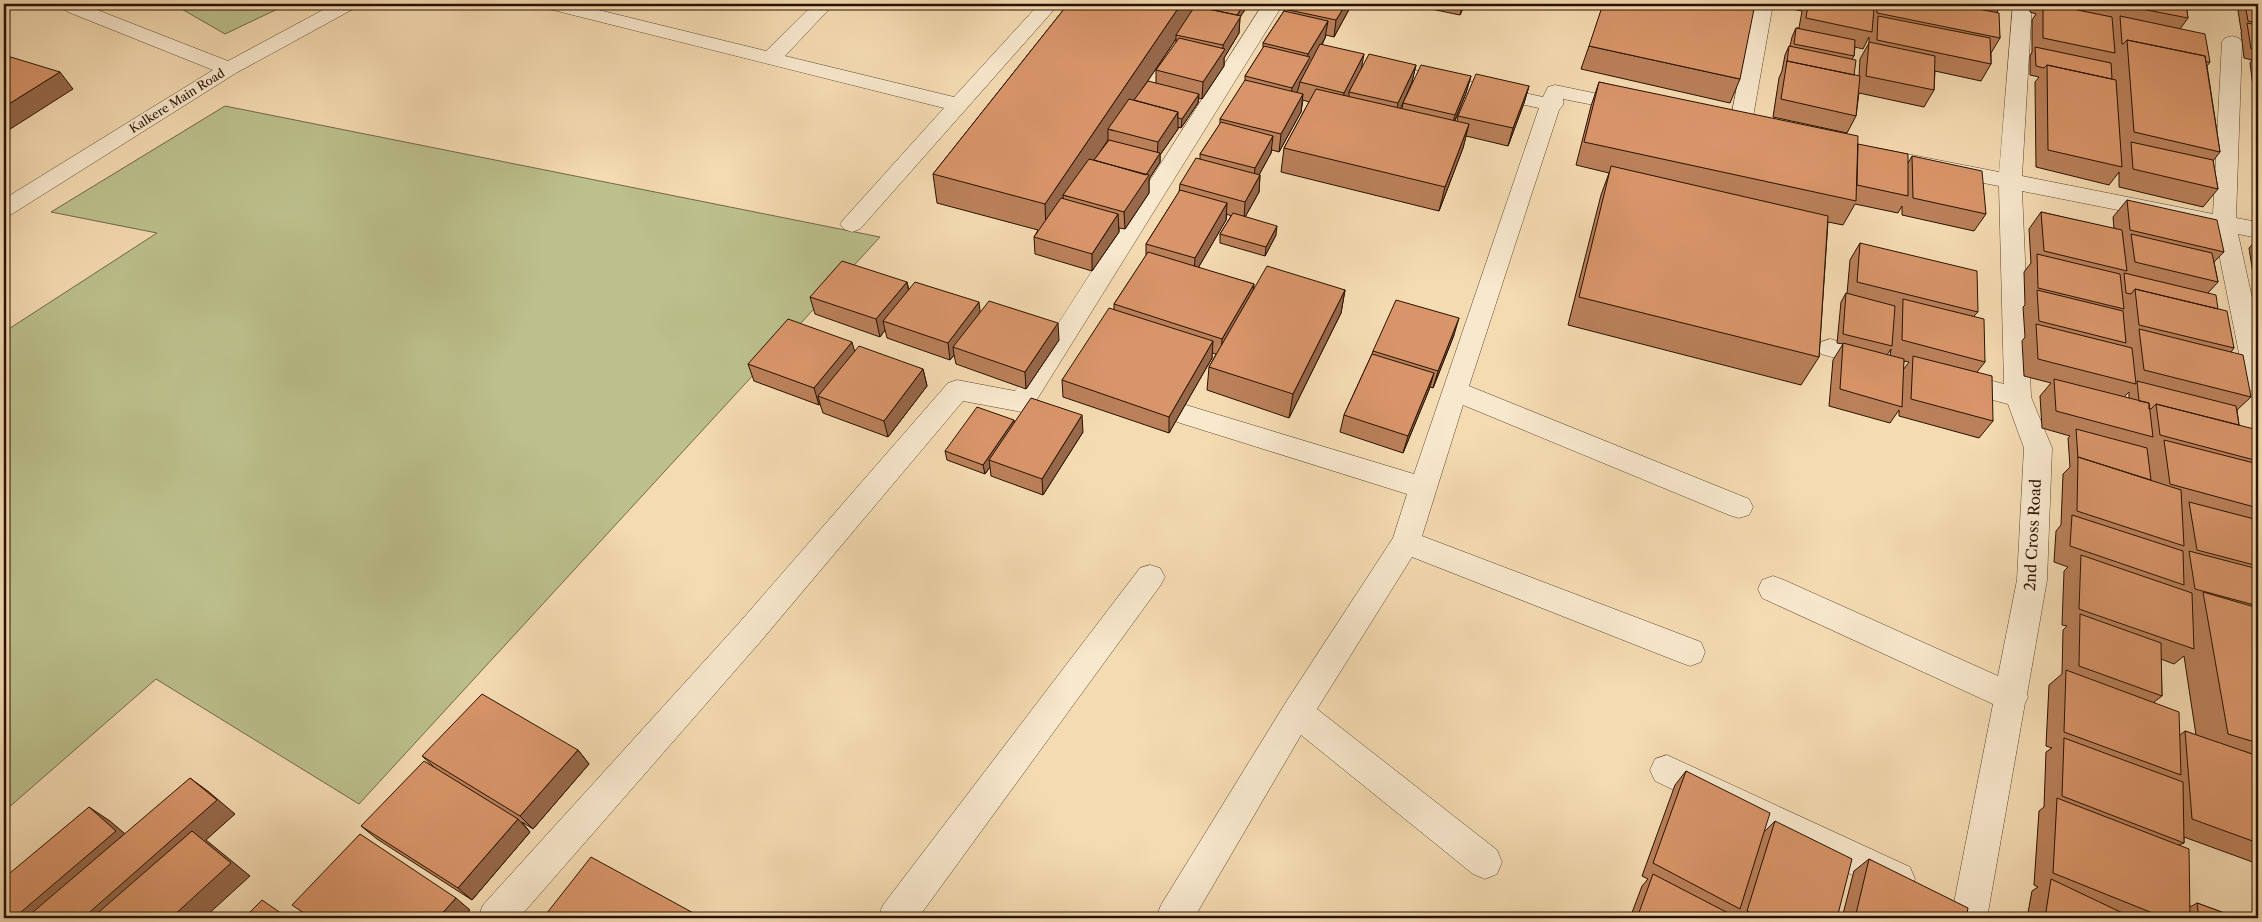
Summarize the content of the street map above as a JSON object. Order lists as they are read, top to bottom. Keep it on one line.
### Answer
{"streets":{"street":["Kalkere Main Road","2nd Cross Road"]}}
